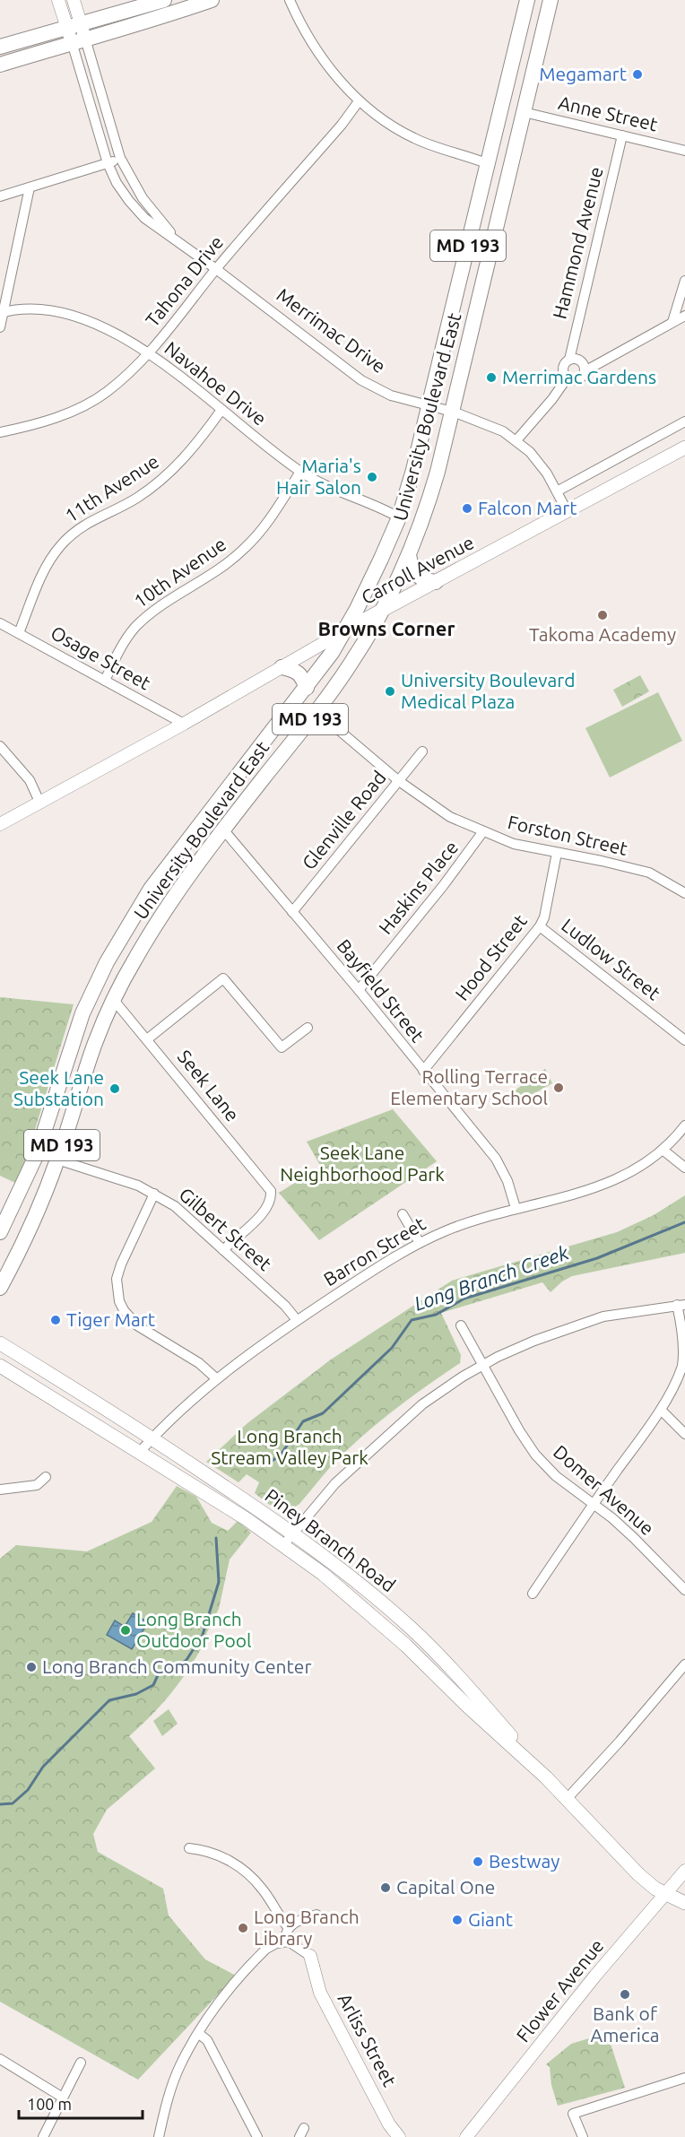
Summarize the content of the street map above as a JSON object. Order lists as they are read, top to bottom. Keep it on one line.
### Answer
{"streets":{"main road":["MD 193","University Boulevard East","Carroll Avenue","Piney Branch Road"],"street":["Anne Street","Hammond Avenue","Tahona Drive","Merrimac Drive","Navahoe Drive","11th Avenue","10th Avenue","Osage Street","Glenville Road","Forston Street","Haskins Place","Hood Street","Ludlow Street","Bayfield Street","Seek Lane","Gilbert Street","Barron Street","Domer Avenue","Flower Avenue","Arliss Street"]},"crossings":[["Anne Street","Hammond Avenue"],["Anne Street","University Boulevard East"],["MD 193","Merrimac Drive"],["MD 193","Navahoe Drive"],["MD 193","University Boulevard East"],["MD 193","Carroll Avenue"],["Tahona Drive","Merrimac Drive"],["Tahona Drive","Navahoe Drive"],["Merrimac Drive","University Boulevard East"],["Merrimac Drive","Carroll Avenue"],["Navahoe Drive","11th Avenue"],["Navahoe Drive","10th Avenue"],["University Boulevard East","Carroll Avenue"],["University Boulevard East","Forston Street"],["University Boulevard East","Bayfield Street"],["University Boulevard East","Seek Lane"],["University Boulevard East","Gilbert Street"],["11th Avenue","Osage Street"],["Carroll Avenue","Osage Street"],["10th Avenue","Osage Street"],["Glenville Road","Forston Street"],["Glenville Road","Bayfield Street"],["Forston Street","Haskins Place"],["Forston Street","Hood Street"],["Haskins Place","Bayfield Street"],["Hood Street","Ludlow Street"],["Hood Street","Bayfield Street"],["Bayfield Street","Barron Street"],["Seek Lane","Gilbert Street"],["Gilbert Street","Barron Street"],["Barron Street","Piney Branch Road"],["Piney Branch Road","Flower Avenue"]],"districts":["Browns Corner"],"water":["Long Branch Creek"],"parks":["Seek Lane Neighborhood Park","Long Branch Stream Valley Park"],"places":["Megamart","Merrimac Gardens","Maria's Hair Salon","Falcon Mart","Takoma Academy","University Boulevard Medical Plaza","Rolling Terrace Elementary School","Seek Lane Substation","Tiger Mart","Long Branch Outdoor Pool","Long Branch Community Center","Bestway","Capital One","Giant","Long Branch Library","Bank of America"],"scale_bar":"100 m"}
